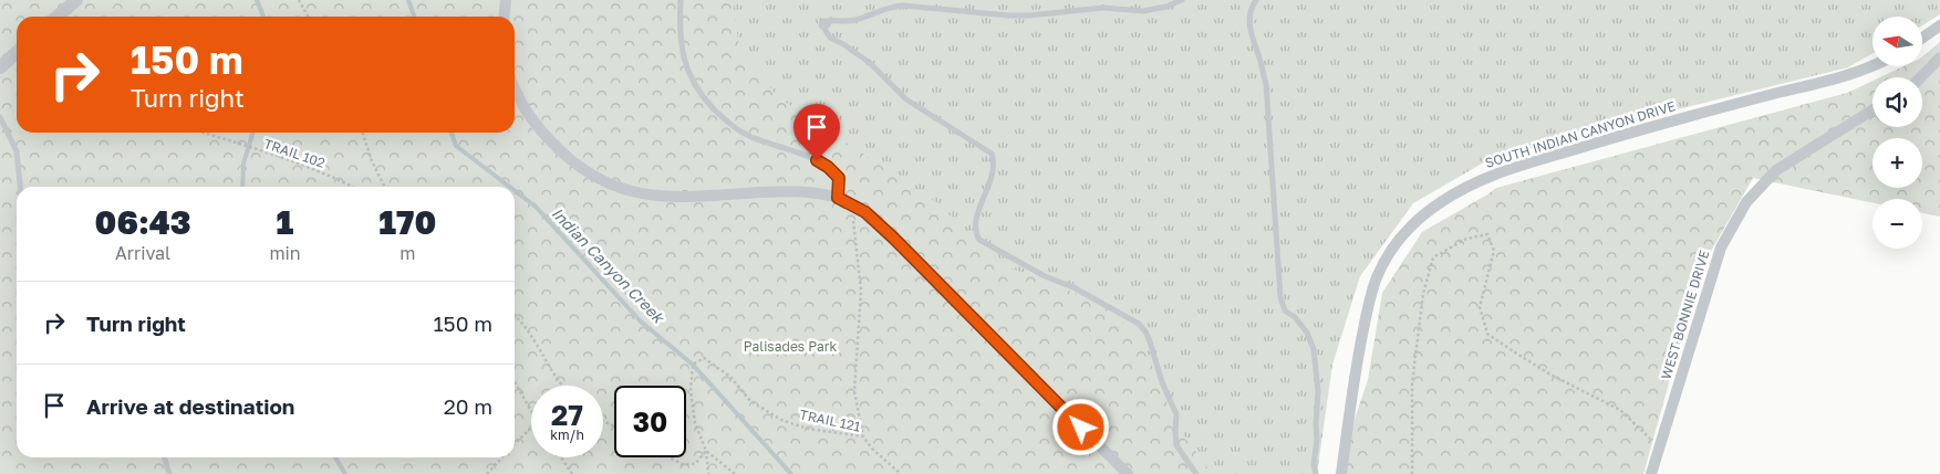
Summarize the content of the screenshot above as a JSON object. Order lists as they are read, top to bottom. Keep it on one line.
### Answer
{"streets":{"street":["SOUTH INDIAN CANYON DRIVE","WEST BONNIE DRIVE"],"path":["TRAIL 102","TRAIL 121"]},"water":["Indian Canyon Creek"],"parks":["Palisades Park"],"north":"left","page":{"map_buttons":["+","−"],"turn":["150 m","Turn right"],"eta":["06:43","Arrival","1","min","170","m"],"list":[{"name":"Turn right","value":"150 m"},{"name":"Arrive at destination","value":"20 m"}],"speed":"27 km/h","limit":"30"}}
